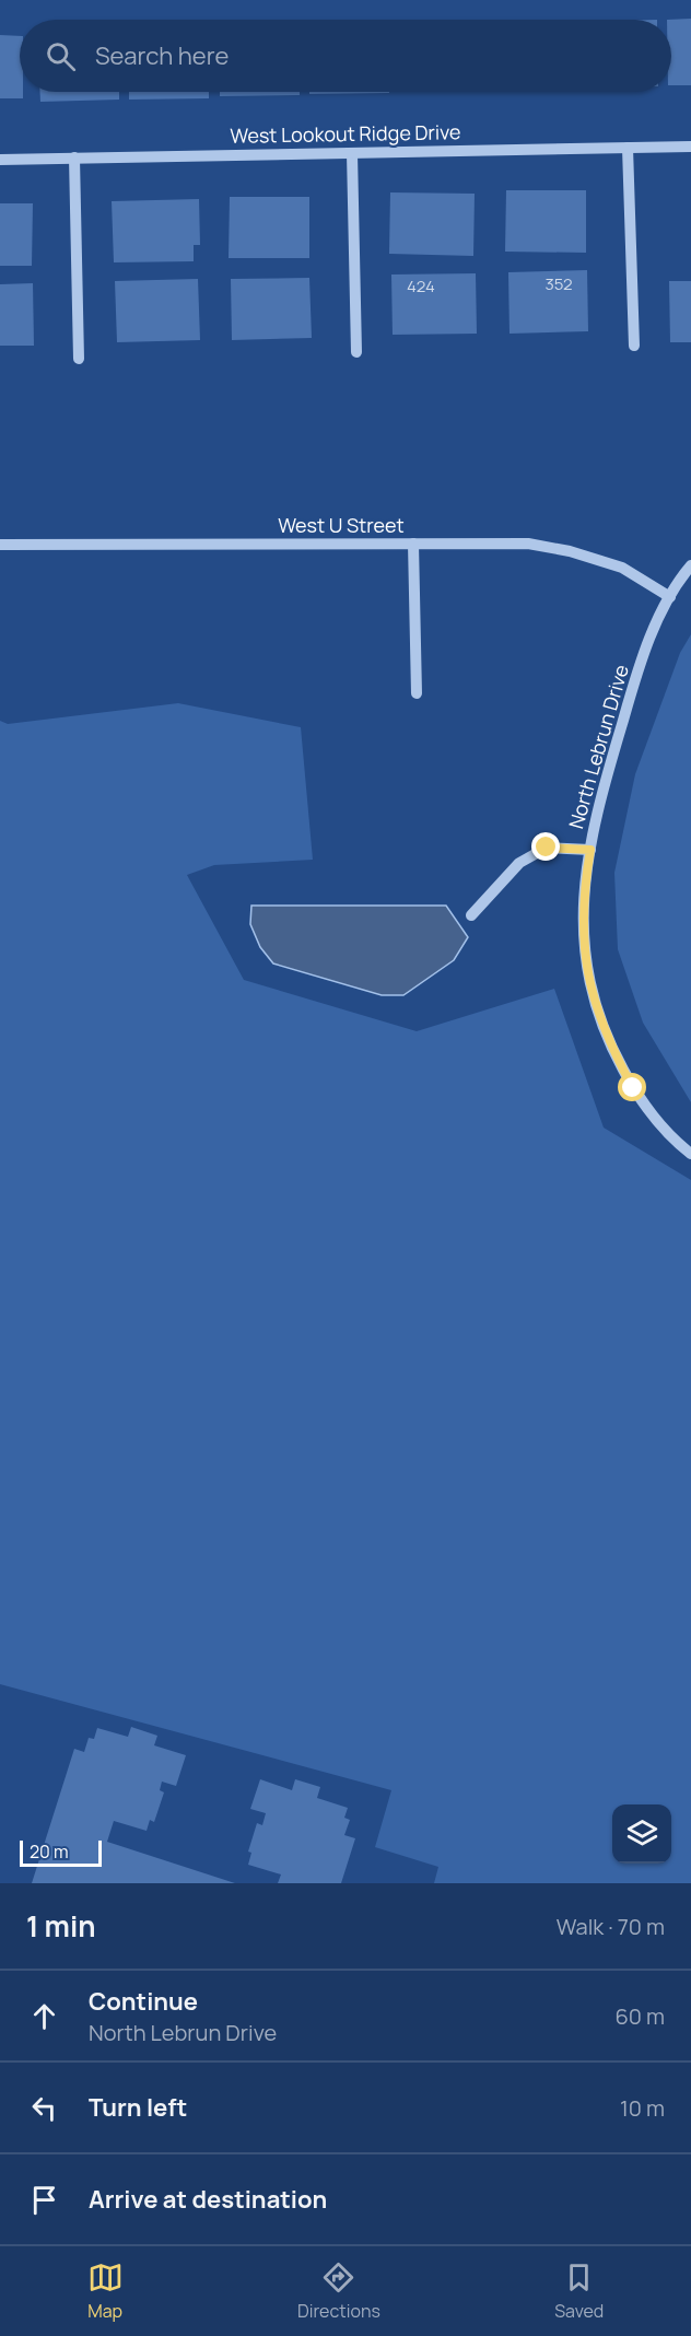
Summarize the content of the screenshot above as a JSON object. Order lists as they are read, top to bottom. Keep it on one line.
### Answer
{"streets":{"street":["West Lookout Ridge Drive","West U Street","North Lebrun Drive"]},"crossings":[["West U Street","North Lebrun Drive"]],"house_numbers":["352","424"],"scale_bar":"20 m","page":{"search":"Search here","scale":"20 m","heading":["1 min","Walk · 70 m"],"list":[["Continue","North Lebrun Drive","60 m"],["Turn left","10 m"],"Arrive at destination"],"nav":["Map","Directions","Saved"]}}
